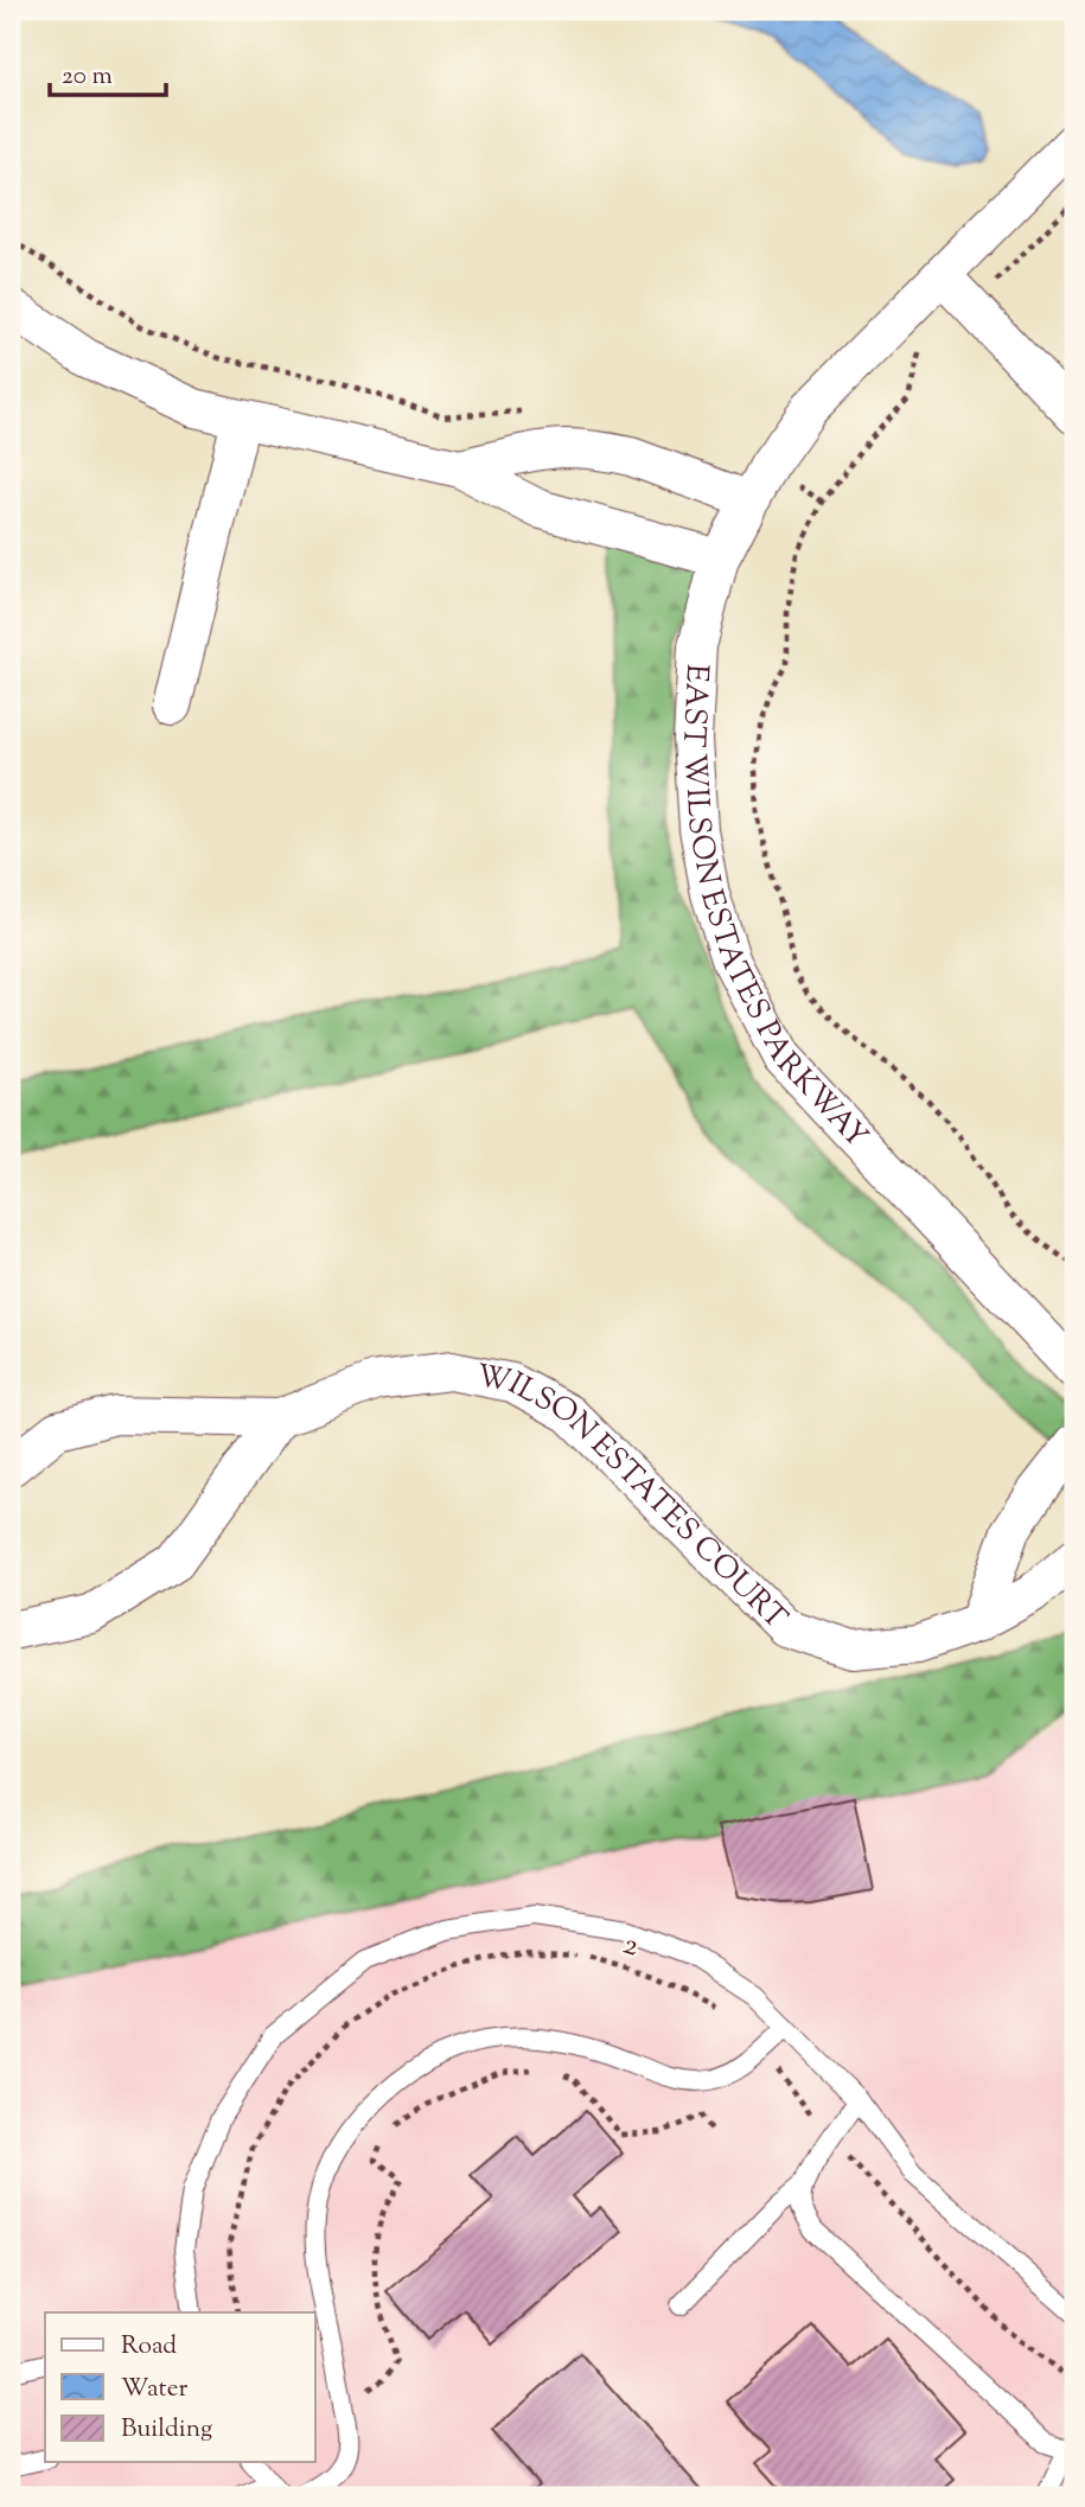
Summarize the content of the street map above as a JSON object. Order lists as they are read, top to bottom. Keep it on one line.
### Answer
{"streets":{"street":["EAST WILSON ESTATES PARKWAY","WILSON ESTATES COURT"],"path":["2"]},"legend":["Road","Water","Building"],"scale_bar":"20 m"}
